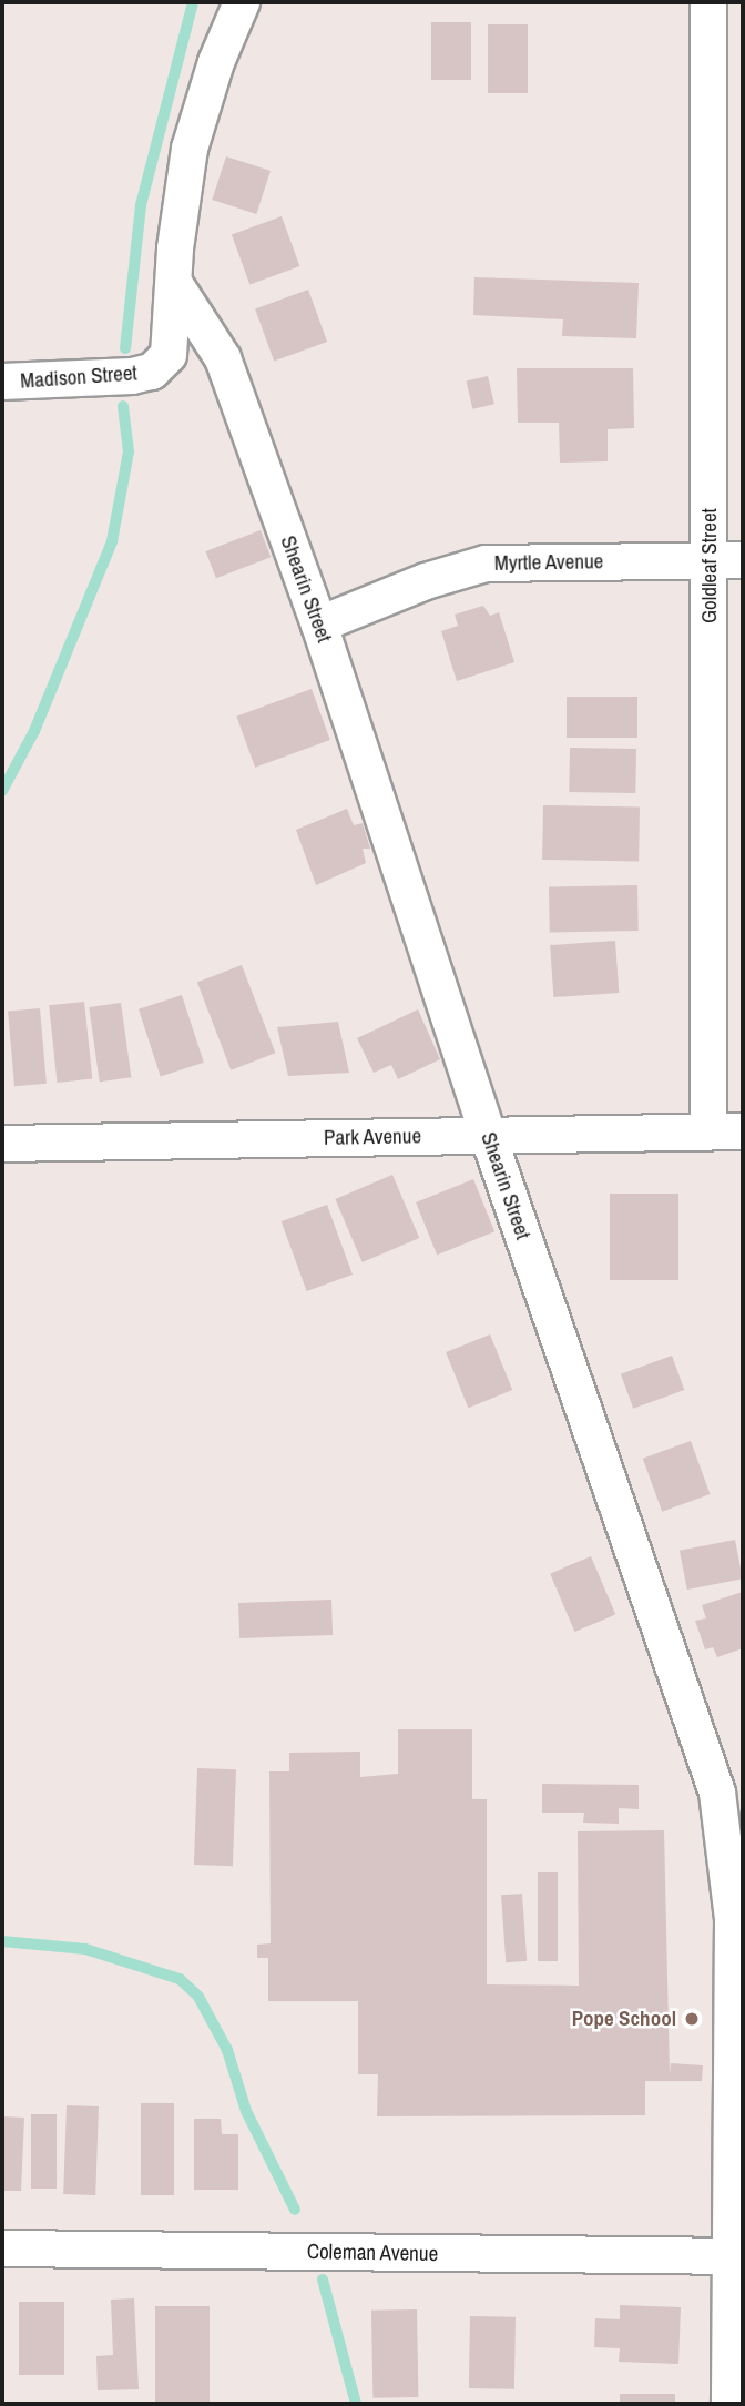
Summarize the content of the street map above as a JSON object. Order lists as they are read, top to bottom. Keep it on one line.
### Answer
{"streets":{"street":["Madison Street","Myrtle Avenue","Goldleaf Street","Shearin Street","Park Avenue","Coleman Avenue"]},"crossings":[["Madison Street","Shearin Street"],["Myrtle Avenue","Goldleaf Street"],["Myrtle Avenue","Shearin Street"],["Goldleaf Street","Park Avenue"],["Shearin Street","Park Avenue"],["Shearin Street","Coleman Avenue"]],"places":["Pope School"]}
